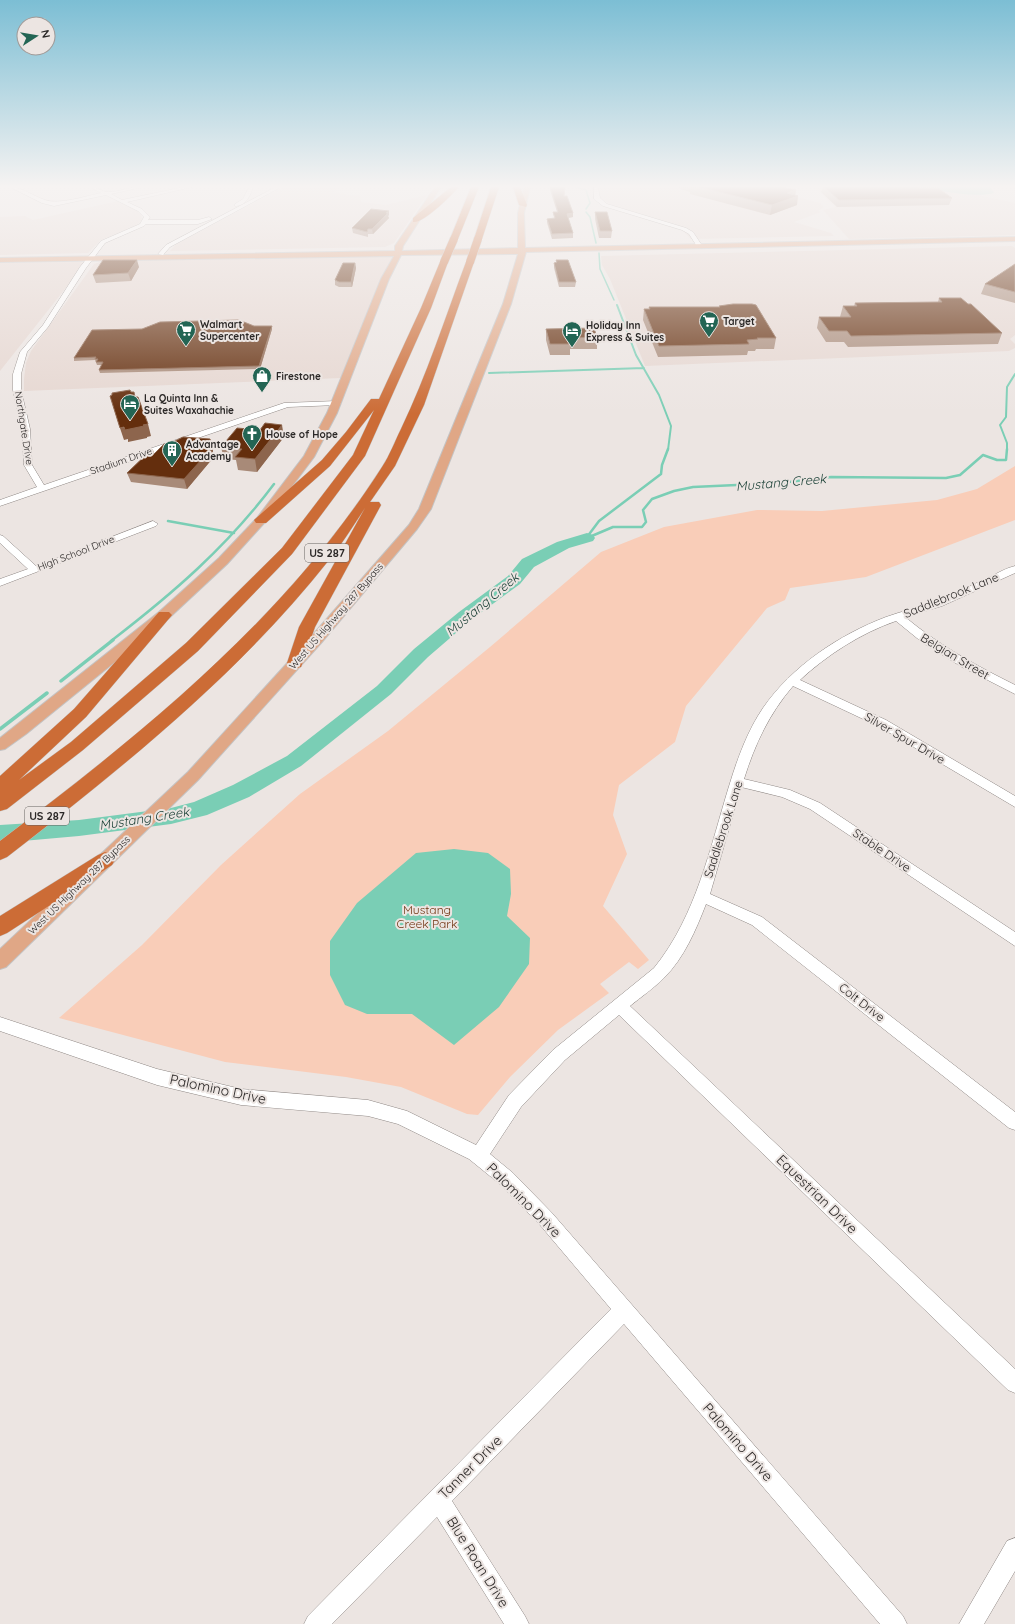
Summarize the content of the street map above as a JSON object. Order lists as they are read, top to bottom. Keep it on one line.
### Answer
{"streets":{"highway":["US 287"],"main road":["West US Highway 287 Bypass"],"street":["Northgate Drive","Stadium Drive","High School Drive","Saddlebrook Lane","Belgian Street","Silver Spur Drive","Stable Drive","Colt Drive","Palomino Drive","Equestrian Drive","Tanner Drive","Blue Roan Drive"]},"crossings":[["Northgate Drive","Stadium Drive"],["Saddlebrook Lane","Belgian Street"],["Saddlebrook Lane","Silver Spur Drive"],["Saddlebrook Lane","Stable Drive"],["Saddlebrook Lane","Colt Drive"],["Saddlebrook Lane","Palomino Drive"],["Saddlebrook Lane","Equestrian Drive"],["Palomino Drive","Tanner Drive"],["Tanner Drive","Blue Roan Drive"]],"water":["Mustang Creek"],"parks":["Mustang Creek Park"],"places":{"supermarket":["Target","Walmart Supercenter"],"hotel":["Holiday Inn Express & Suites","La Quinta Inn & Suites Waxahachie"],"shop":["Firestone"],"church":["House of Hope"],"building":["Advantage Academy"]},"north":"right"}
